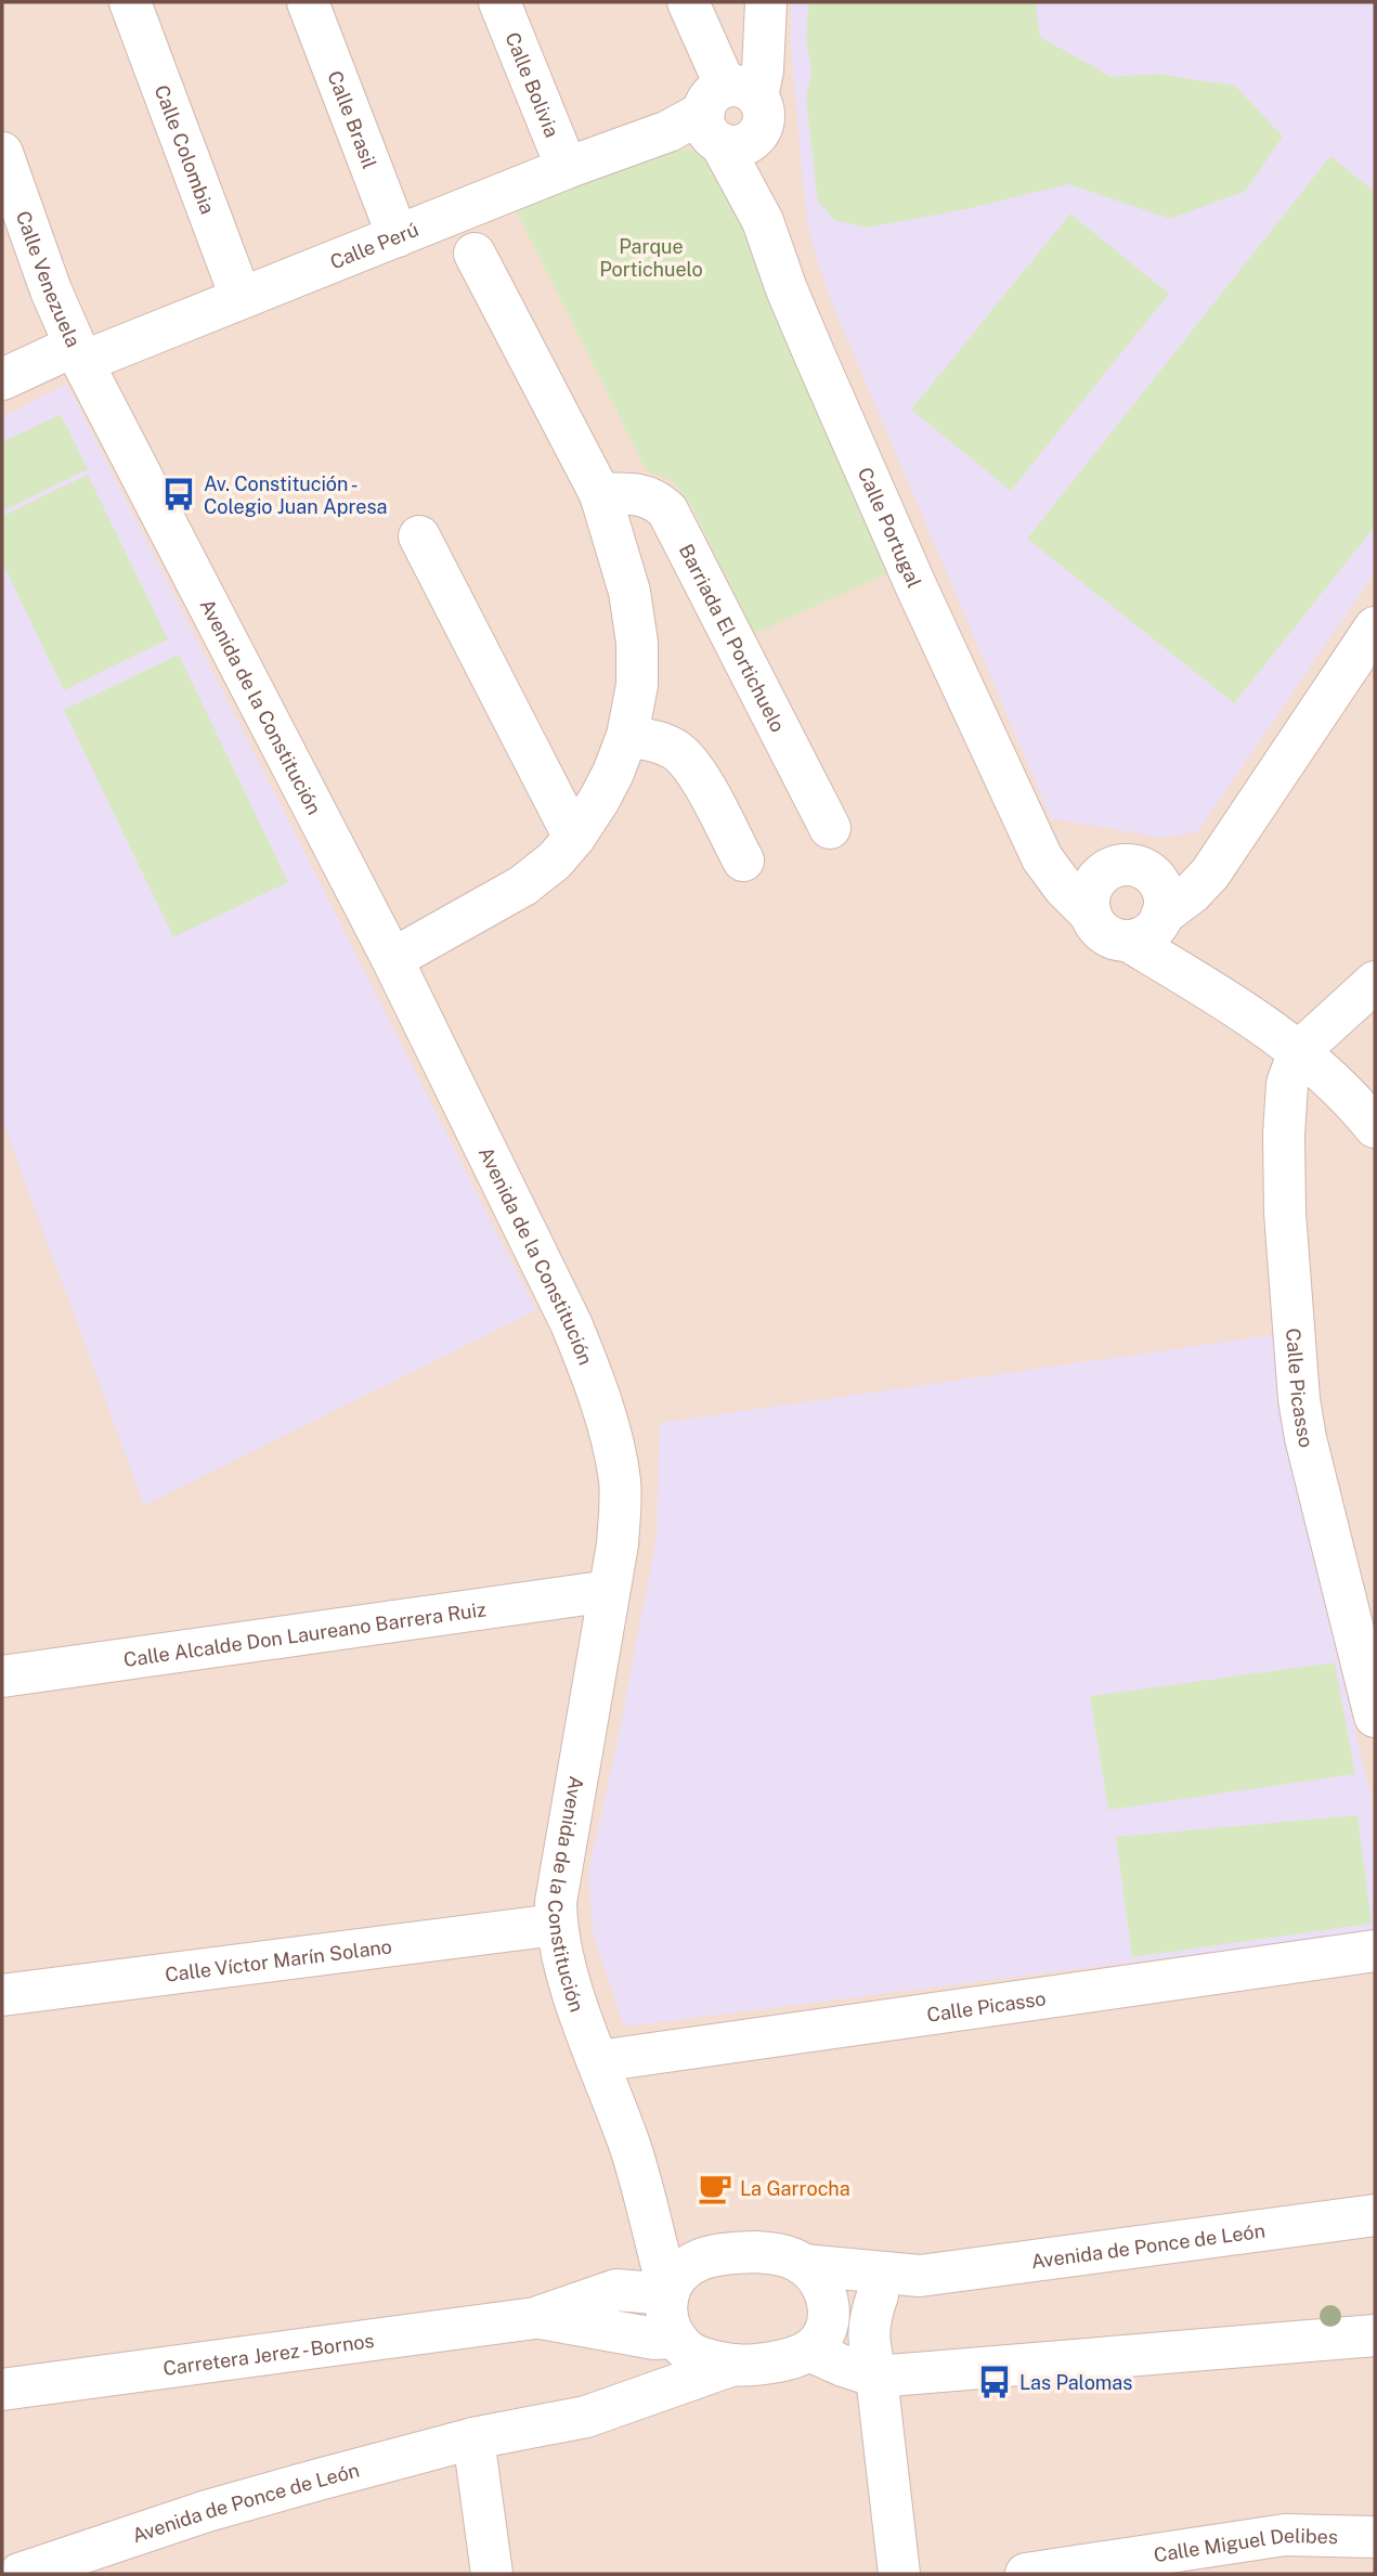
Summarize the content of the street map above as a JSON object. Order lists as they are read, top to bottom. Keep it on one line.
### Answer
{"streets":{"street":["Calle Bolivia","Calle Brasil","Calle Colombia","Calle Perú","Calle Venezuela","Calle Portugal","Barriada El Portichuelo","Avenida de la Constitución","Calle Picasso","Calle Alcalde Don Laureano Barrera Ruiz","Calle Víctor Marín Solano","Avenida de Ponce de León","Carretera Jerez - Bornos","Calle Miguel Delibes"]},"crossings":[["Calle Bolivia","Calle Perú"],["Calle Brasil","Calle Perú"],["Calle Colombia","Calle Perú"],["Calle Perú","Calle Venezuela"],["Calle Perú","Calle Portugal"],["Calle Perú","Avenida de la Constitución"],["Calle Venezuela","Avenida de la Constitución"],["Avenida de la Constitución","Calle Picasso"],["Avenida de la Constitución","Calle Alcalde Don Laureano Barrera Ruiz"],["Avenida de la Constitución","Calle Víctor Marín Solano"],["Avenida de la Constitución","Avenida de Ponce de León"],["Avenida de la Constitución","Carretera Jerez - Bornos"],["Avenida de Ponce de León","Carretera Jerez - Bornos"]],"parks":["Parque Portichuelo"],"places":{"bus stop":["Av. Constitución - Colegio Juan Apresa","Las Palomas"],"cafe":["La Garrocha"]}}
